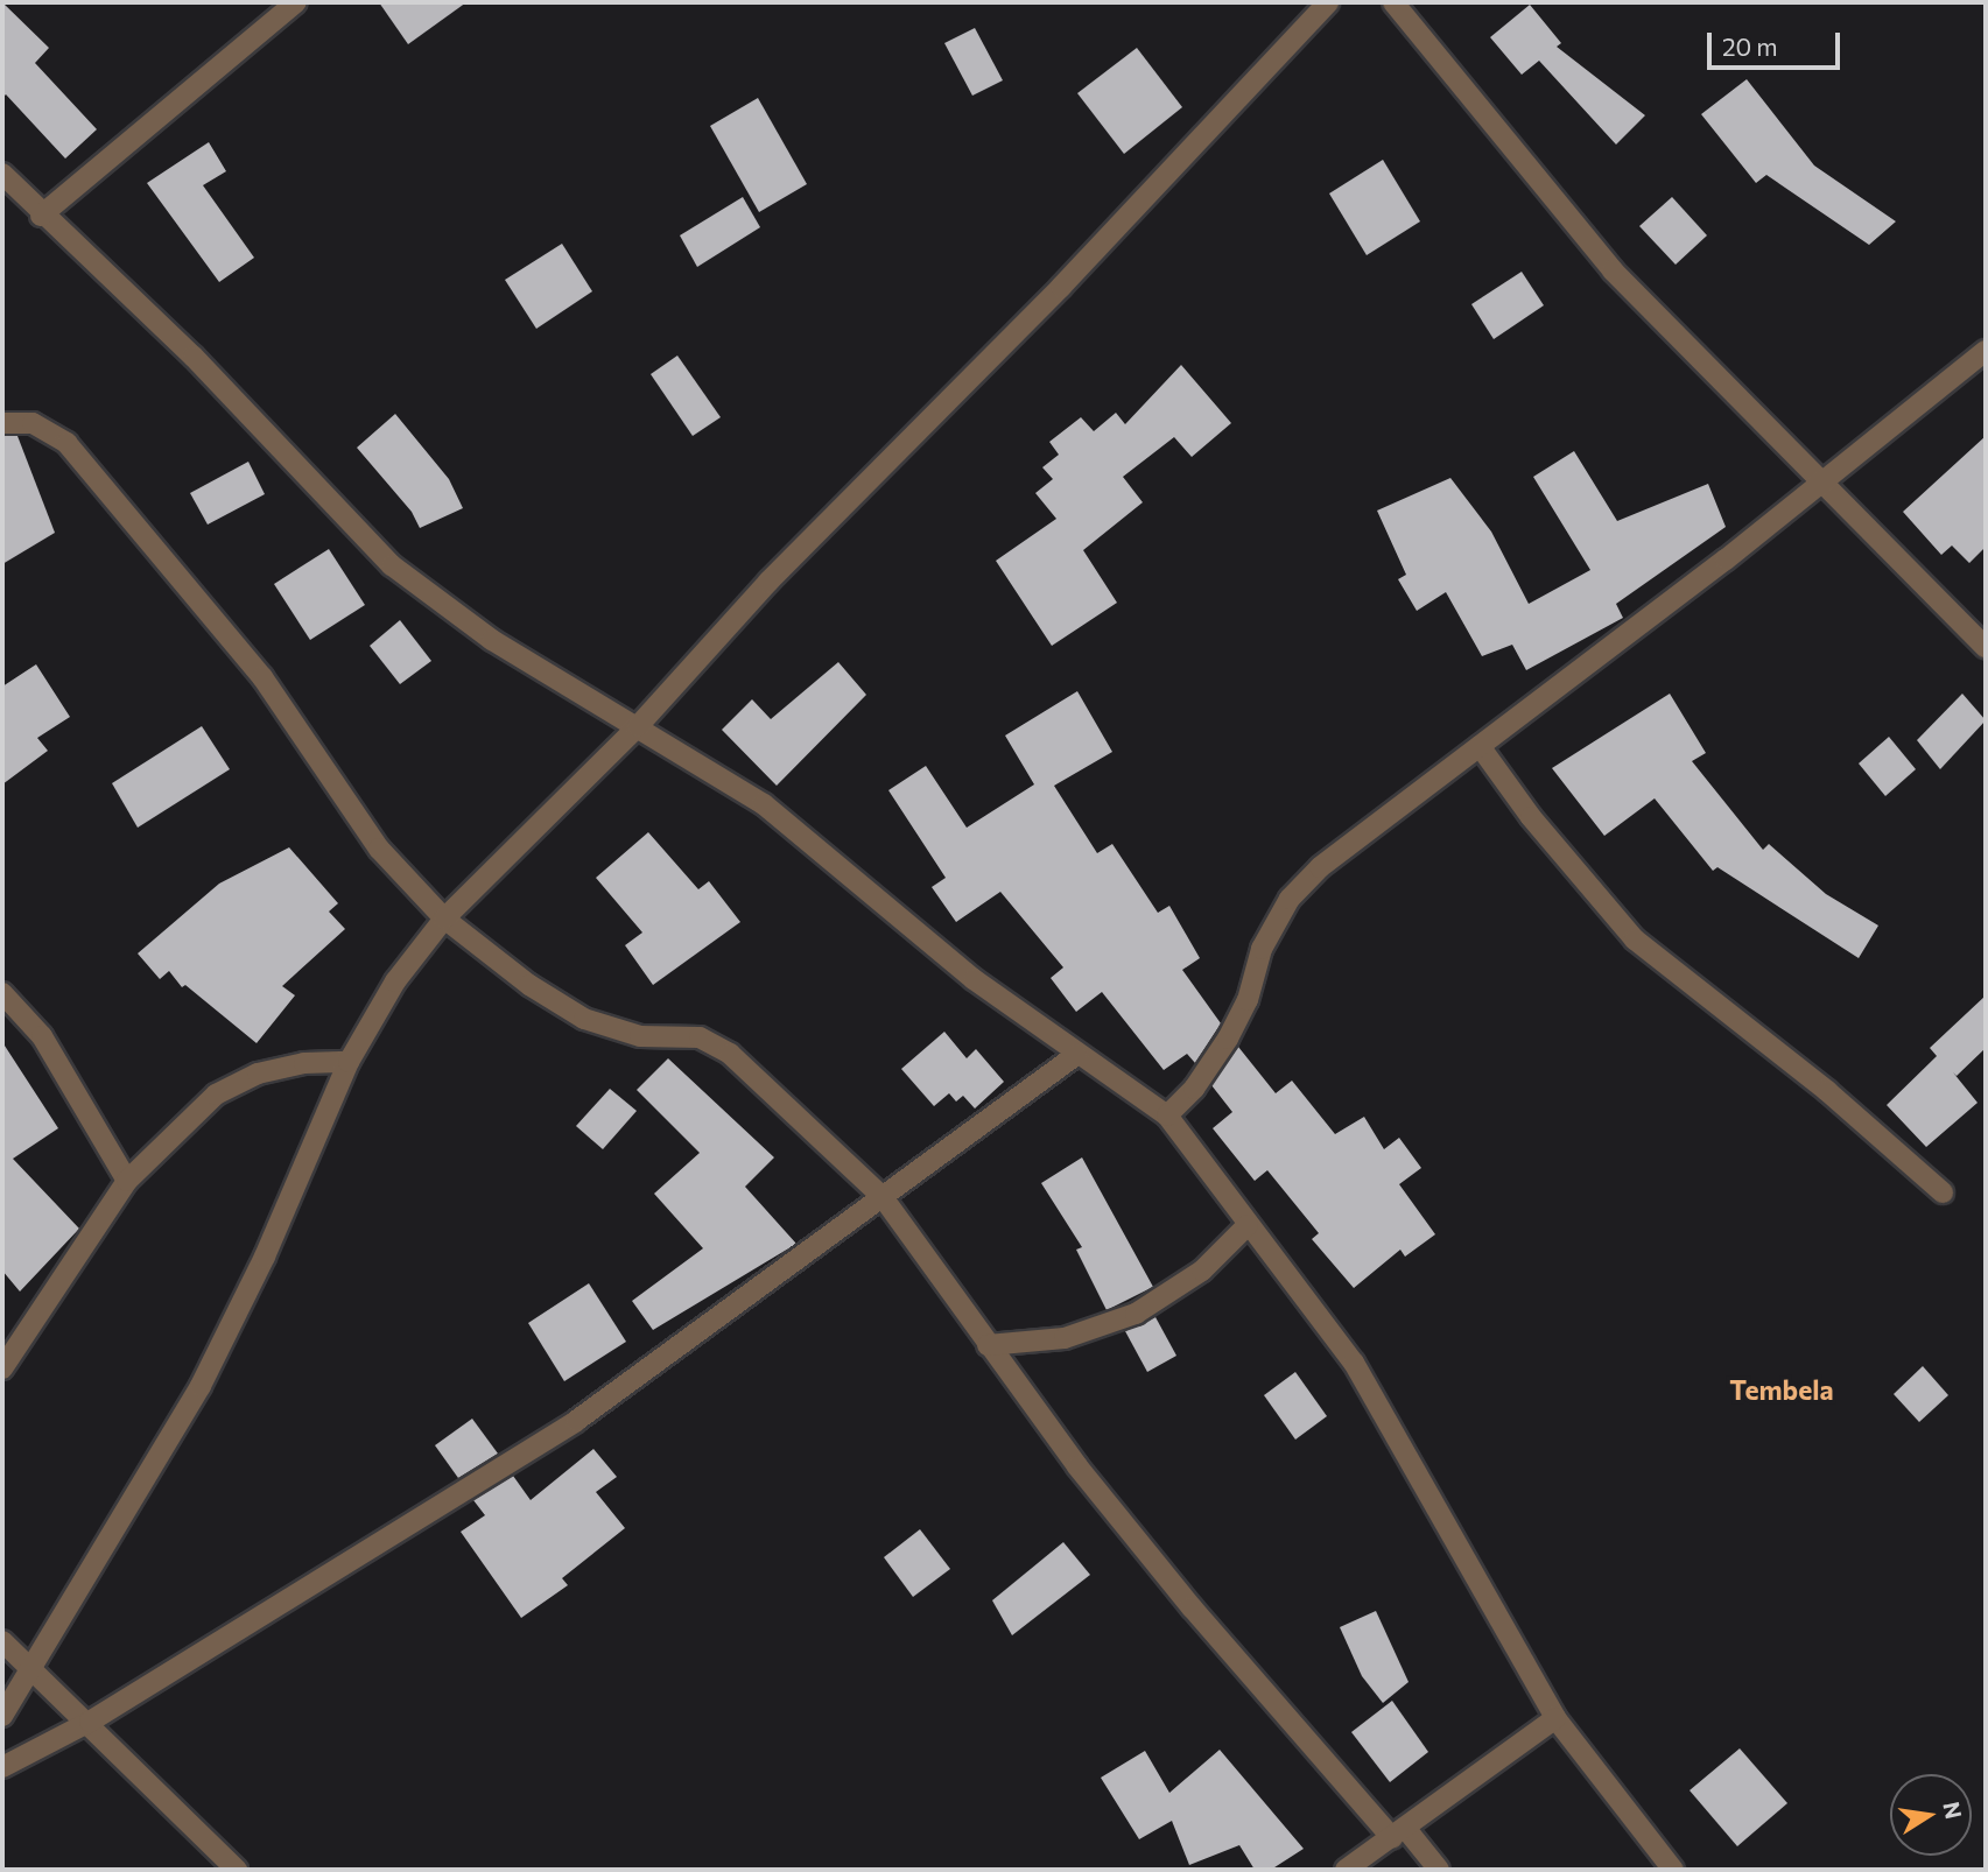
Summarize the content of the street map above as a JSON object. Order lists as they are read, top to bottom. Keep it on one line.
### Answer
{"districts":["Tembela"],"scale_bar":"20 m","north":"right"}
